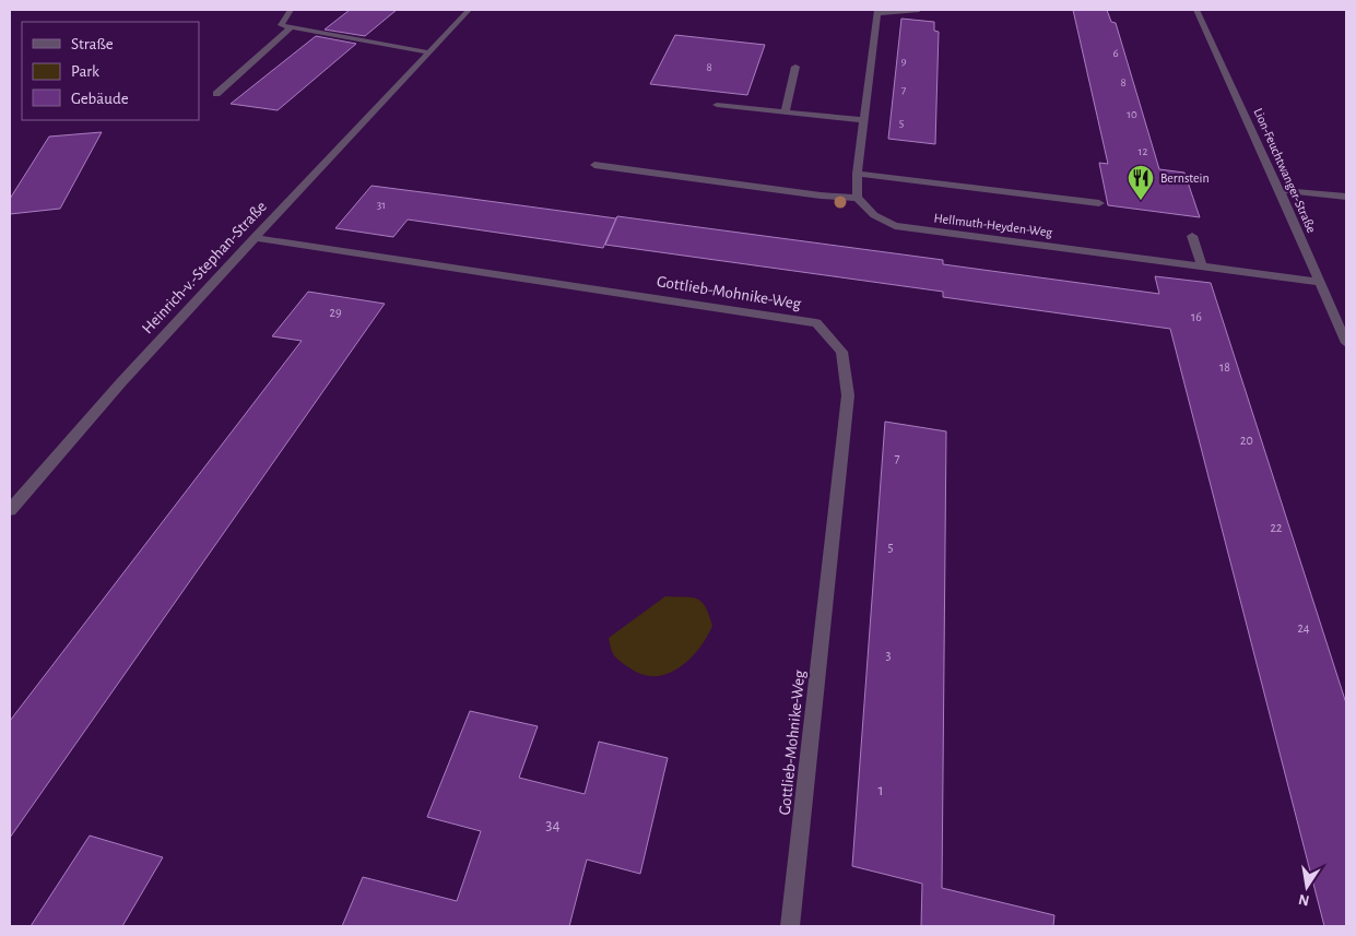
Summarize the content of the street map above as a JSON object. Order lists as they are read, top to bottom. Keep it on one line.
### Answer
{"streets":{"street":["Lion-Feuchtwanger-Straße","Hellmuth-Heyden-Weg","Heinrich-v.-Stephan-Straße","Gottlieb-Mohnike-Weg"]},"crossings":[["Lion-Feuchtwanger-Straße","Hellmuth-Heyden-Weg"],["Heinrich-v.-Stephan-Straße","Gottlieb-Mohnike-Weg"]],"places":{"restaurant":["Bernstein"]},"house_numbers":["6","9","8","8","7","10","5","12","31","29","16","18","20","7","22","5","24","3","1","34"],"legend":["Straße","Park","Gebäude"],"north":"bottom"}
